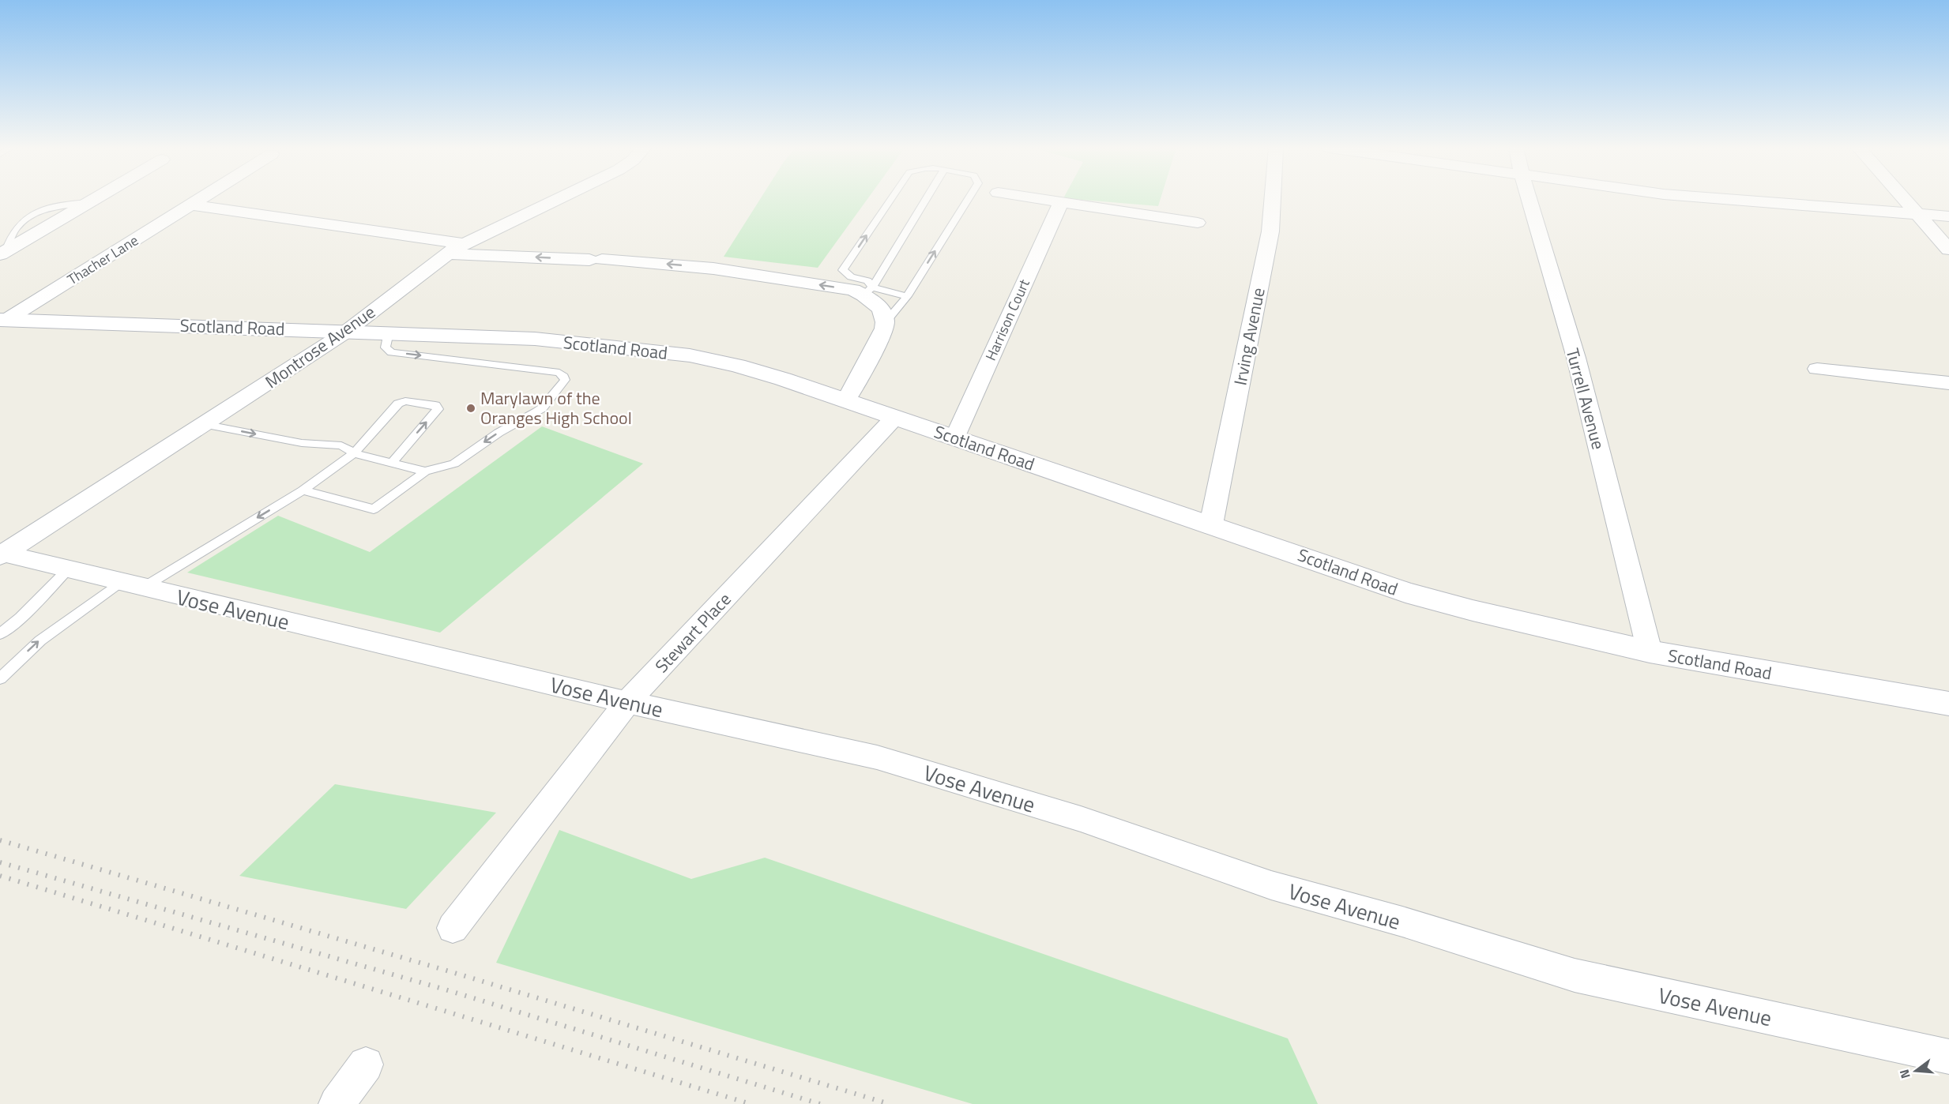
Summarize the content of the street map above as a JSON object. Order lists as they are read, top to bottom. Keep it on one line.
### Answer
{"streets":{"main road":["Scotland Road"],"street":["Thacher Lane","Harrison Court","Irving Avenue","Montrose Avenue","Turrell Avenue","Vose Avenue","Stewart Place"]},"crossings":[["Thacher Lane","Scotland Road"],["Harrison Court","Scotland Road"],["Scotland Road","Irving Avenue"],["Scotland Road","Montrose Avenue"],["Scotland Road","Turrell Avenue"],["Scotland Road","Stewart Place"],["Montrose Avenue","Vose Avenue"],["Vose Avenue","Stewart Place"]],"places":["Marylawn of the Oranges High School"],"north":"left"}
